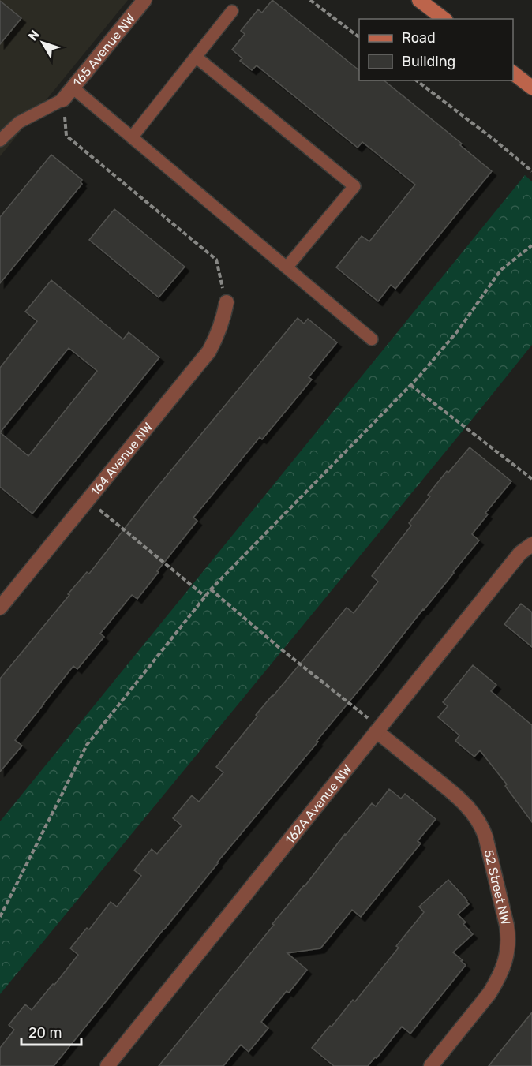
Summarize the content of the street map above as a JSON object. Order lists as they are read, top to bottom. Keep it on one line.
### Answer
{"streets":{"street":["165 Avenue NW","164 Avenue NW","162A Avenue NW","52 Street NW"]},"crossings":[["162A Avenue NW","52 Street NW"]],"legend":["Road","Building"],"scale_bar":"20 m","north":"top left"}
